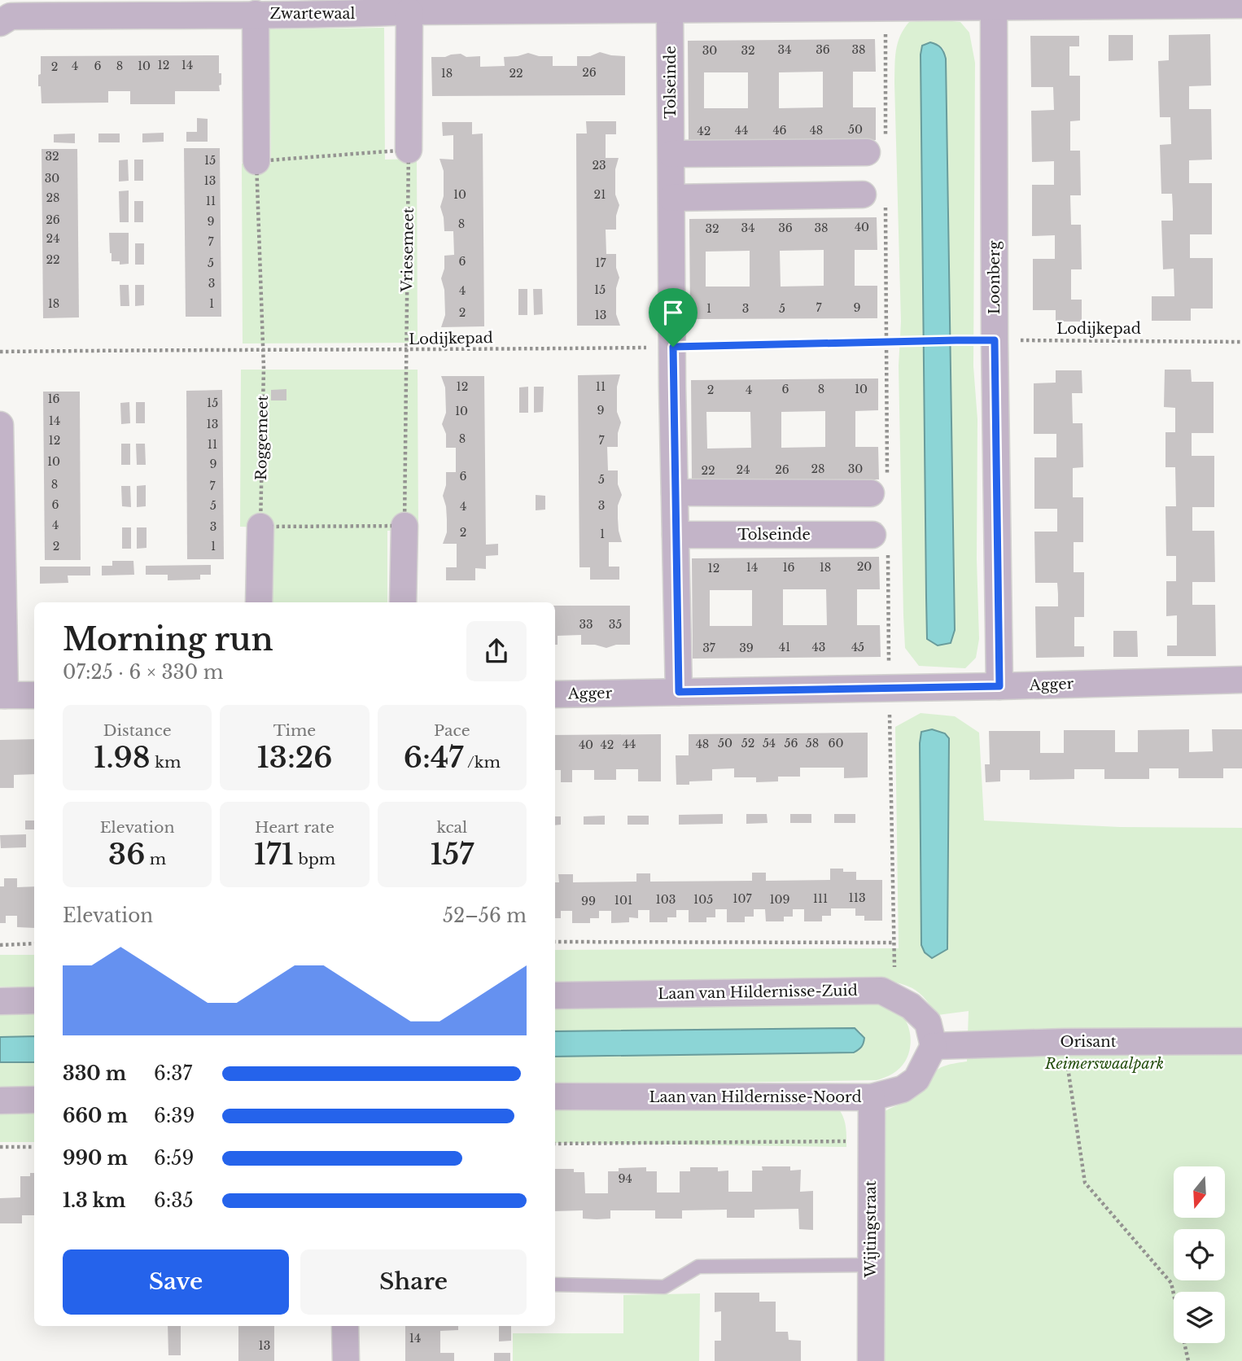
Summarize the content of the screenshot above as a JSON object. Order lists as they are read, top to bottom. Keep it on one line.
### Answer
{"streets":{"street":["Zwartewaal","Tolseinde","Loonberg","Agger","Laan van Hildernisse-Zuid","Orisant","Laan van Hildernisse-Noord","Wijtingstraat"],"path":["Vriesemeet","Lodijkepad","Roggemeet"]},"crossings":[["Zwartewaal","Tolseinde"],["Zwartewaal","Loonberg"],["Tolseinde","Lodijkepad"],["Tolseinde","Agger"],["Vriesemeet","Lodijkepad"],["Loonberg","Lodijkepad"],["Loonberg","Agger"],["Lodijkepad","Roggemeet"],["Laan van Hildernisse-Zuid","Orisant"],["Laan van Hildernisse-Zuid","Laan van Hildernisse-Noord"],["Orisant","Laan van Hildernisse-Noord"],["Laan van Hildernisse-Noord","Wijtingstraat"]],"parks":["Reimerswaalpark"],"house_numbers":["34","36","38","30","32","12","14","4","6","8","10","2","26","18","22","50","44","46","48","42","32","15","23","30","13","10","21","28","11","26","9","8","40","34","36","38","32","24","7","22","6","5","17","3","15","4","18","1","7","9","1","3","5","2","13","12","11","6","8","10","2","4","16","15","9","10","14","13","8","12","7","11","10","9","28","30","24","26","22","6","5","8","7","6","5","3","4","4","3","2","1","2","1","20","14","16","18","12","33","35","41","43","45","37","39","50","52","54","56","58","60","44","48","40","42","113","107","111","103","105","109","101","99","94","14","13"],"north":"bottom","page":{"heading":["Morning run","07:25 · 6 × 330 m"],"stats":[["Distance","1.98 km"],["Time","13:26"],["Pace","6:47 /km"],["Elevation","36 m"],["Heart rate","171 bpm"],["kcal","157"]],"chart":["Elevation","52–56 m"],"list":[{"name":"330 m","note":"6:37"},{"name":"660 m","note":"6:39"},{"name":"990 m","note":"6:59"},{"name":"1.3 km","note":"6:35"}],"buttons":["Save","Share"]}}
